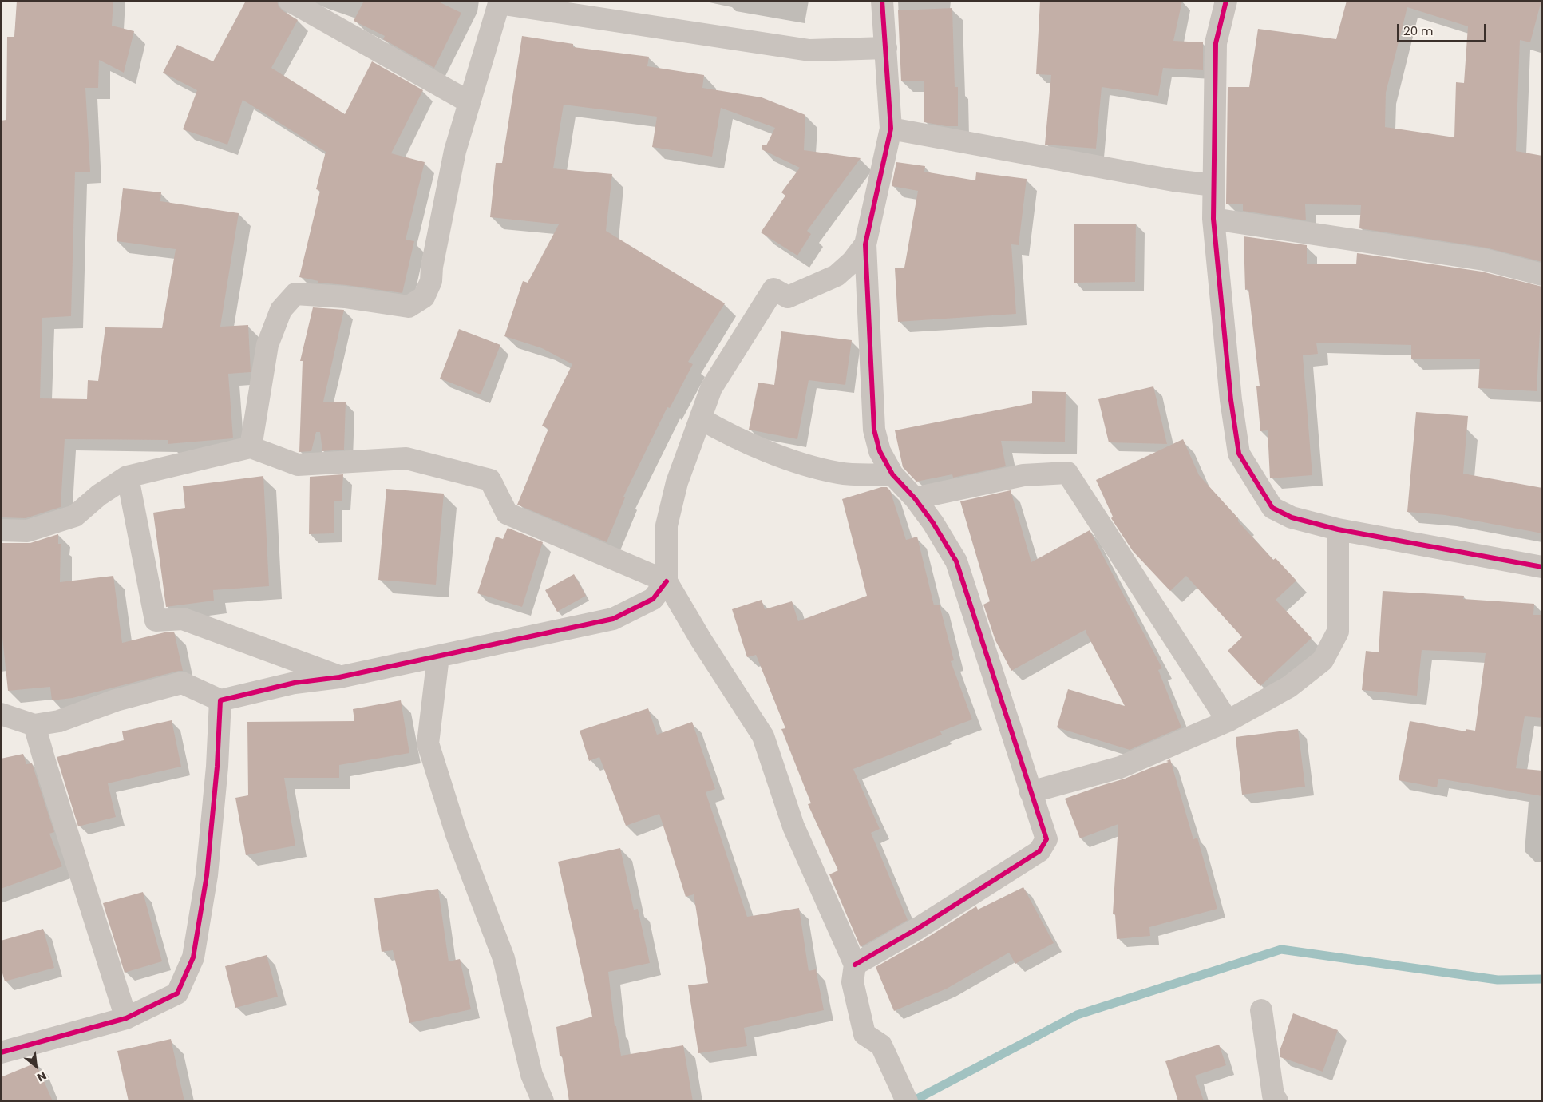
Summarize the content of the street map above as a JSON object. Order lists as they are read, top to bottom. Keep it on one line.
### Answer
{"scale_bar":"20 m","north":"bottom right"}
